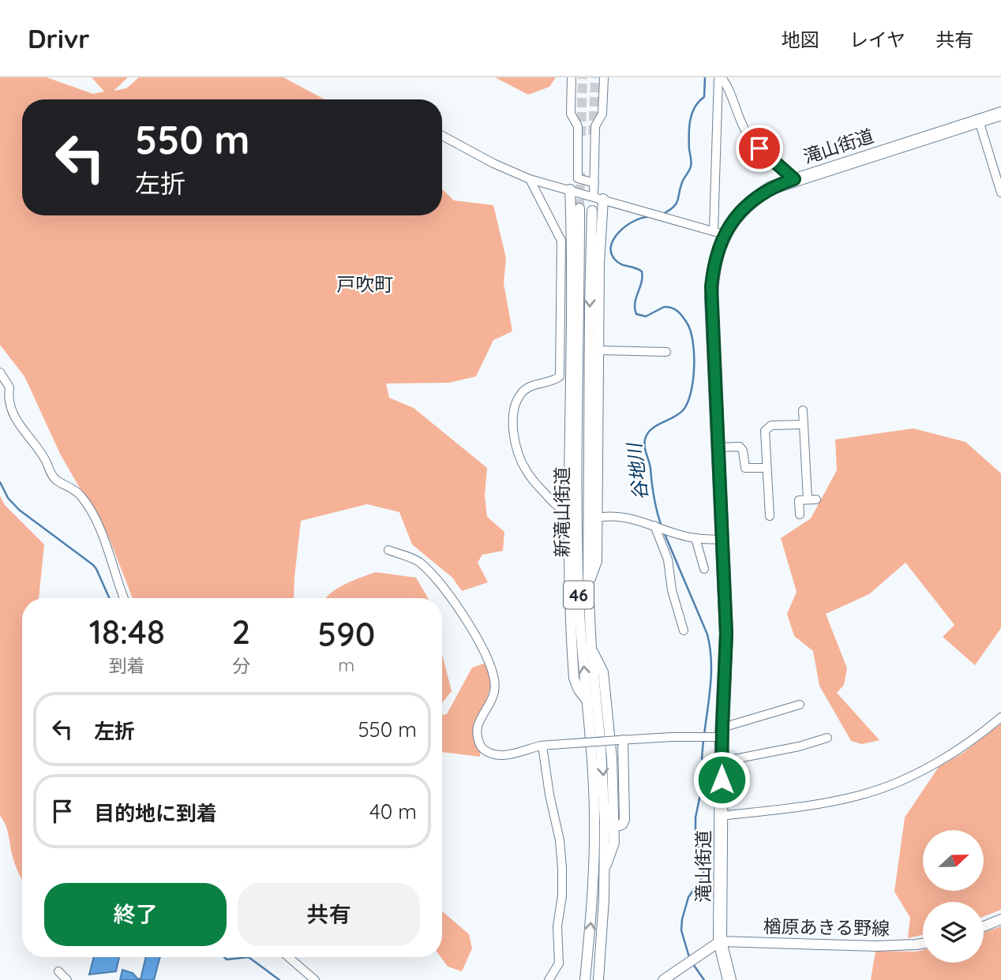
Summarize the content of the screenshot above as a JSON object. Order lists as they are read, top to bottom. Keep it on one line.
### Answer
{"streets":{"highway":["滝山街道"],"main road":["新滝山街道","46","楢原あきる野線"]},"crossings":[["滝山街道","楢原あきる野線"],["新滝山街道","46"]],"districts":["戸吹町"],"water":["谷地川"],"north":"right","page":{"header":"Drivr","nav":["地図","レイヤ","共有"],"turn":["550 m","左折"],"eta":["18:48","到着","2","分","590","m"],"list":[{"name":"左折","value":"550 m"},{"name":"目的地に到着","value":"40 m"}],"buttons":["終了","共有"]}}
